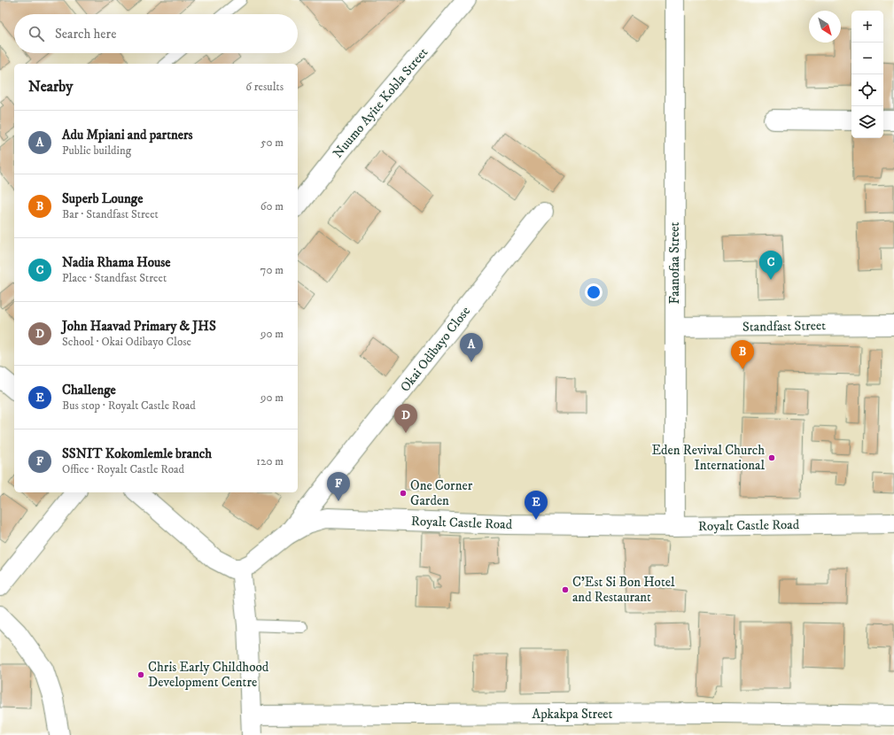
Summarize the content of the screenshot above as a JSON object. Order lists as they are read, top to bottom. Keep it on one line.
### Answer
{"streets":{"street":["Nuumo Ayite Kobla Street","Faanofaa Street","Standfast Street","Okai Odibayo Close","Royalt Castle Road","Apkakpa Street"]},"crossings":[["Faanofaa Street","Standfast Street"],["Faanofaa Street","Royalt Castle Road"],["Okai Odibayo Close","Royalt Castle Road"]],"places":["Eden Revival Church International","One Corner Garden","C'Est Si Bon Hotel and Restaurant","Chris Early Childhood Development Centre"],"north":"bottom right","page":{"map_buttons":["+","−"],"search":"Search here","heading":["Nearby","6 results"],"list":[{"mark":"A","name":"Adu Mpiani and partners","note":"Public building","value":"50 m"},{"mark":"B","name":"Superb Lounge","note":"Bar · Standfast Street","value":"60 m"},{"mark":"C","name":"Nadia Rhama House","note":"Place · Standfast Street","value":"70 m"},{"mark":"D","name":"John Haavad Primary & JHS","note":"School · Okai Odibayo Close","value":"90 m"},{"mark":"E","name":"Challenge","note":"Bus stop · Royalt Castle Road","value":"90 m"},{"mark":"F","name":"SSNIT Kokomlemle branch","note":"Office · Royalt Castle Road","value":"120 m"}],"pins":["C","A","B","D","F","E"]}}
